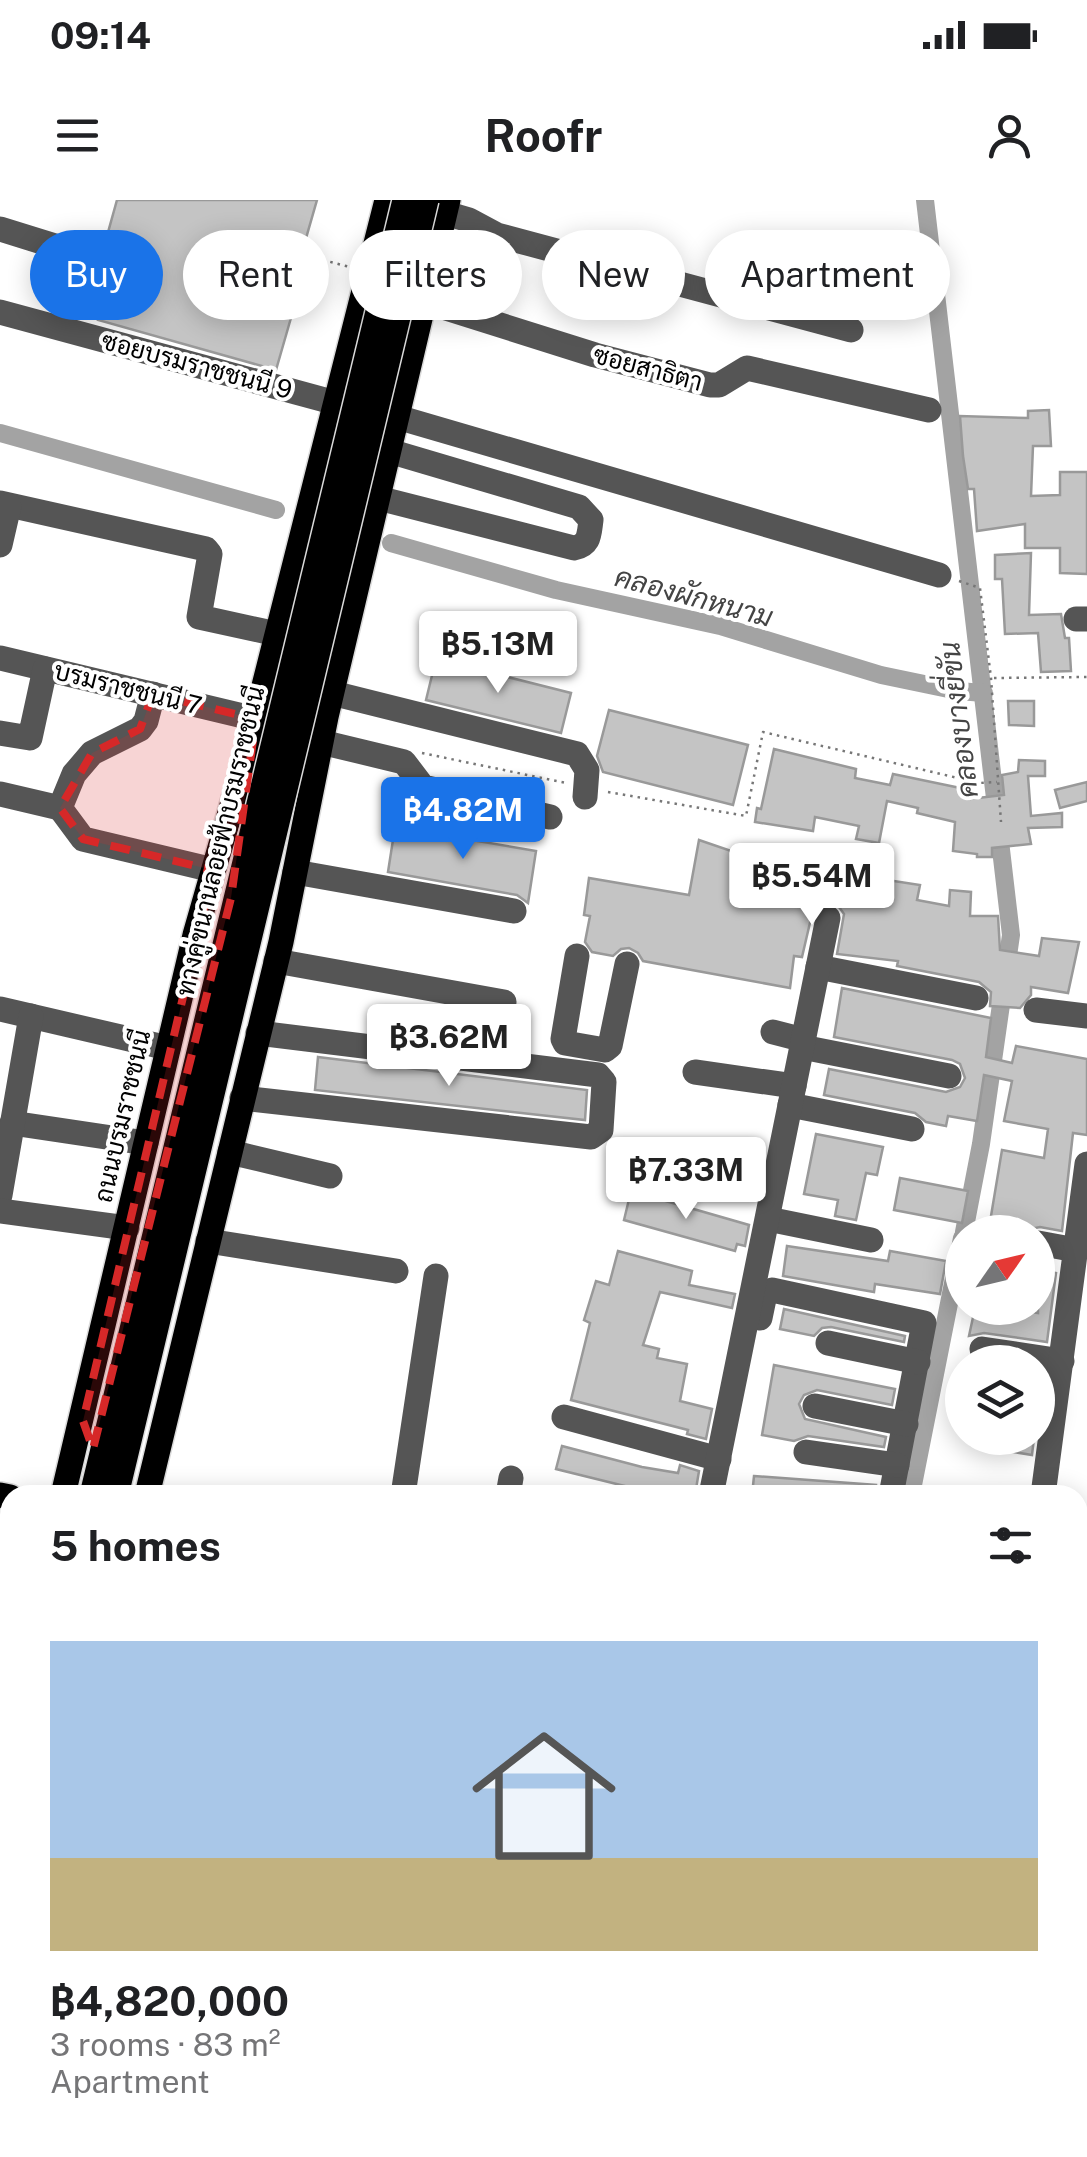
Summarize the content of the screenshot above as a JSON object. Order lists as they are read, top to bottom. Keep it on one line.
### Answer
{"streets":{"main road":["ทางคู่ขนานลอยฟ้าบรมราชชนนี","ถนนบรมราชชนนี"],"street":["ซอยบรมราชชนนี 9","ซอยสาธิตา","บรมราชชนนี 7"]},"crossings":[["ซอยบรมราชชนนี 9","ถนนบรมราชชนนี"],["บรมราชชนนี 7","ถนนบรมราชชนนี"]],"water":["คลองผักหนาม","คลองบางยี่ขัน"],"north":"top right","page":{"status":"09:14","header":"Roofr","chip":["Buy","Rent","Filters","New","Apartment"],"price":["฿5.13M","฿4.82M","฿5.54M","฿3.62M","฿7.33M"],"heading":"5 homes","list":[{"name":"฿4,820,000","note":"3 rooms · 83 m² · Apartment"}]}}
